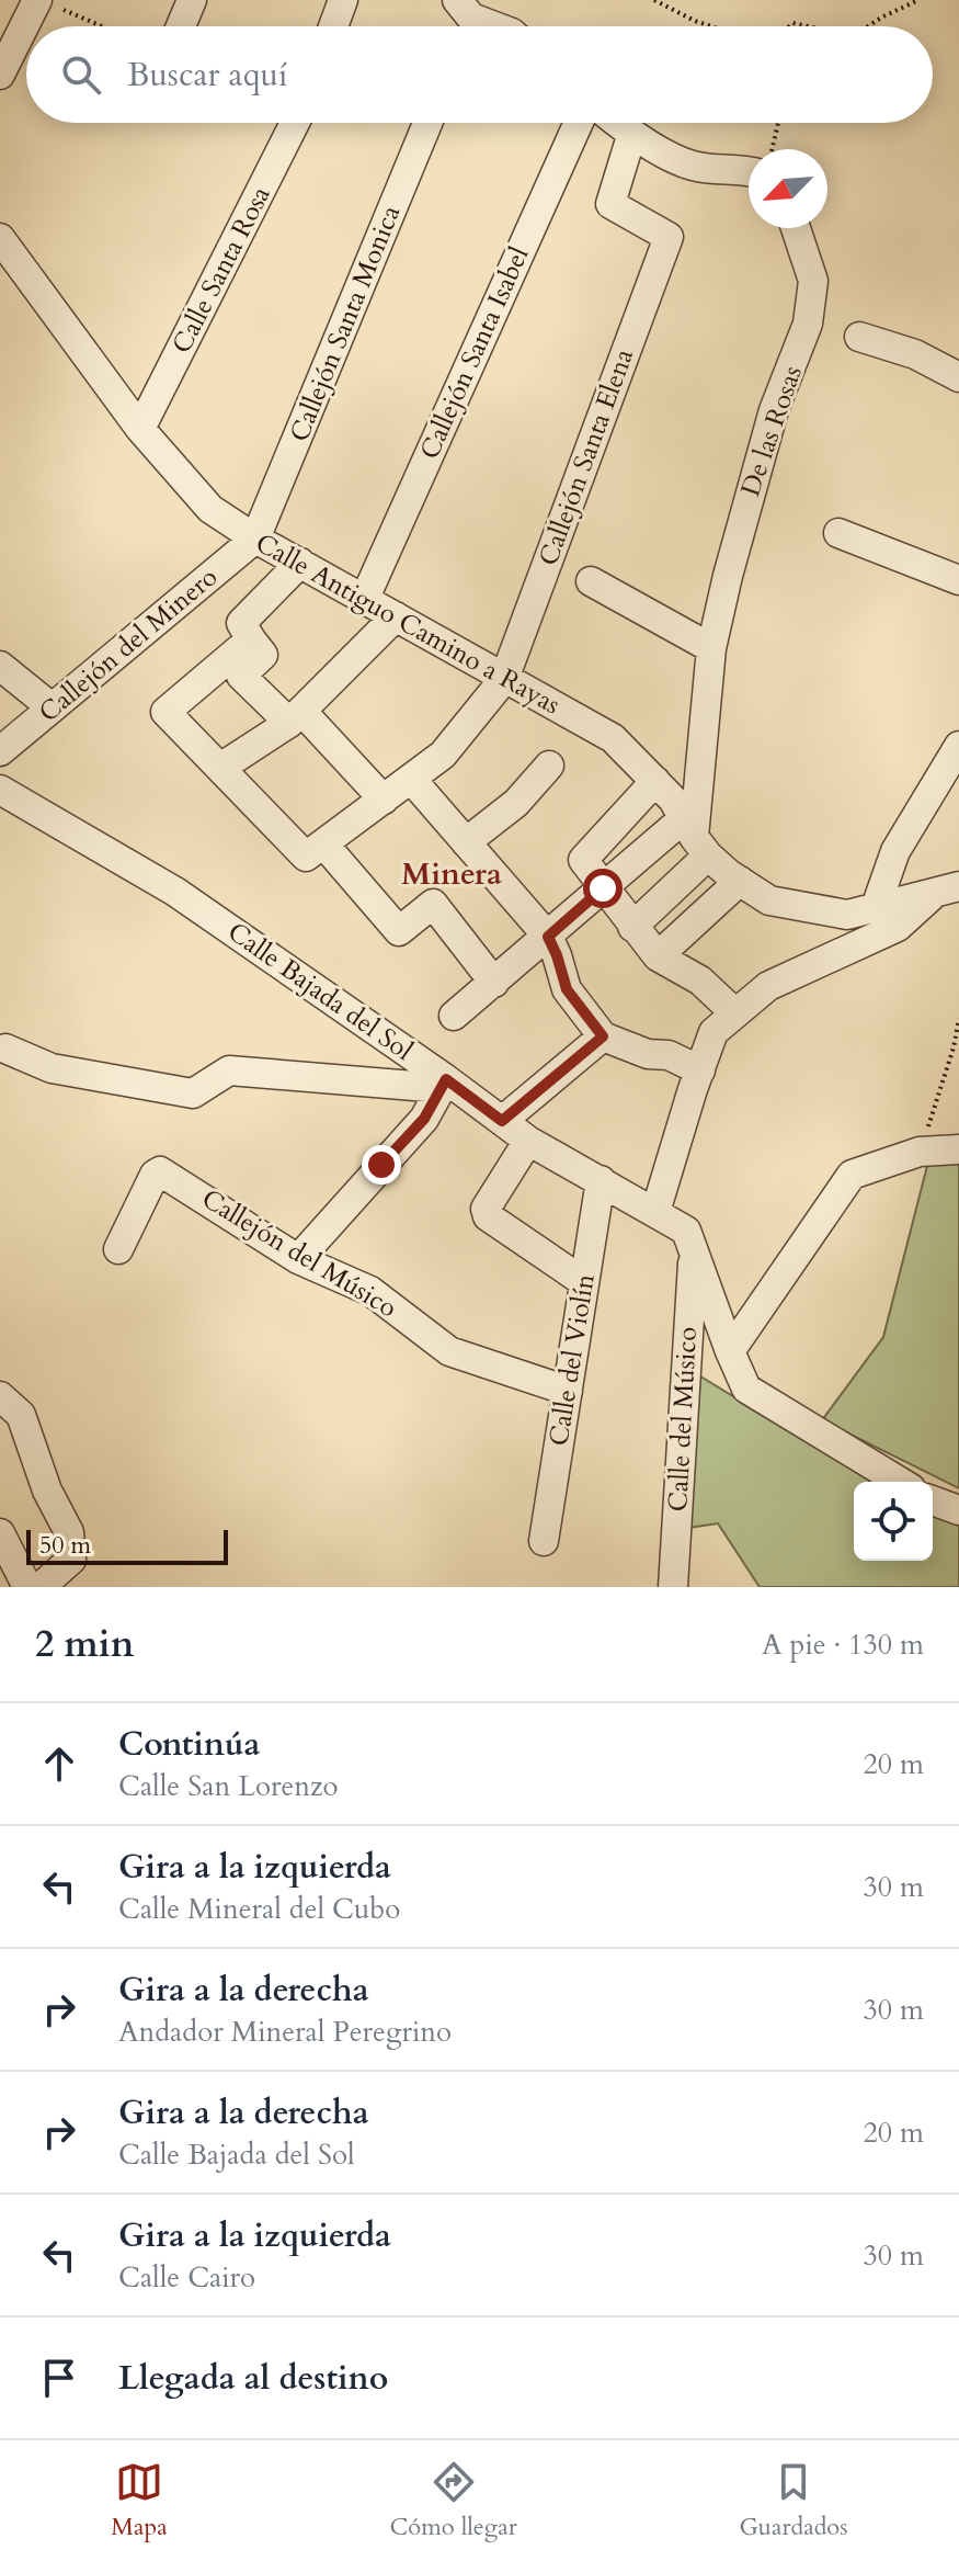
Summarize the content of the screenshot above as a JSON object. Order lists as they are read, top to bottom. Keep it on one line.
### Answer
{"streets":{"street":["Calle Santa Rosa","Callejón Santa Monica","Callejón Santa Isabel","De las Rosas","Callejón Santa Elena","Calle Antiguo Camino a Rayas","Callejón del Minero","Calle Bajada del Sol","Callejón del Músico","Calle del Violín","Calle del Músico"]},"crossings":[["Calle Santa Rosa","Calle Antiguo Camino a Rayas"],["Callejón Santa Monica","Calle Antiguo Camino a Rayas"],["Callejón Santa Monica","Callejón del Minero"],["Callejón Santa Isabel","Calle Antiguo Camino a Rayas"],["De las Rosas","Calle Antiguo Camino a Rayas"],["Callejón Santa Elena","Calle Antiguo Camino a Rayas"],["Calle Antiguo Camino a Rayas","Callejón del Minero"],["Calle Bajada del Sol","Calle del Violín"],["Calle Bajada del Sol","Calle del Músico"],["Callejón del Músico","Calle del Violín"]],"districts":["Minera"],"scale_bar":"50 m","north":"bottom left","page":{"search":"Buscar aquí","scale":"50 m","heading":["2 min","A pie · 130 m"],"list":[["Continúa","Calle San Lorenzo","20 m"],["Gira a la izquierda","Calle Mineral del Cubo","30 m"],["Gira a la derecha","Andador Mineral Peregrino","30 m"],["Gira a la derecha","Calle Bajada del Sol","20 m"],["Gira a la izquierda","Calle Cairo","30 m"],"Llegada al destino"],"nav":["Mapa","Cómo llegar","Guardados"]}}
